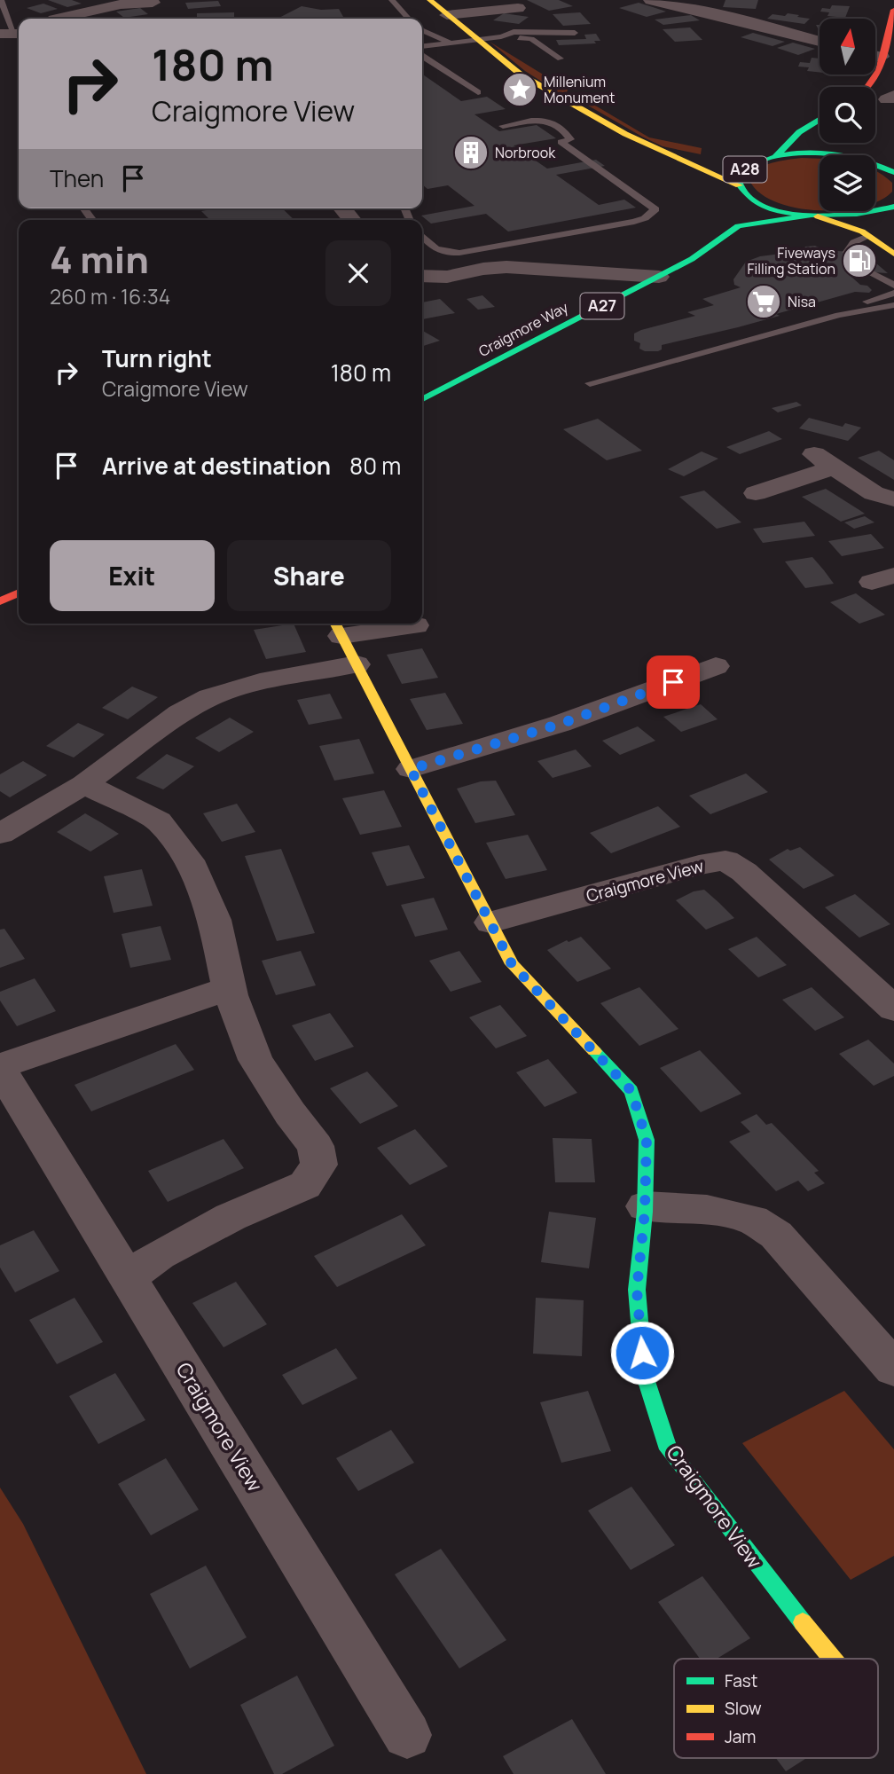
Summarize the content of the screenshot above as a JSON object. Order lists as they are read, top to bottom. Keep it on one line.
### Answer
{"streets":{"main road":["A28","A27","Craigmore Way","Craigmore View"]},"crossings":[["A28","A27"],["A28","Craigmore Way"],["A27","Craigmore Way"]],"places":{"place":["Millenium Monument"],"building":["Norbrook"],"fuel station":["Fiveways Filling Station"],"supermarket":["Nisa"]},"legend":["Fast","Slow","Jam"],"north":"top","page":{"turn":["180 m","Craigmore View"],"then":"Then","heading":["4 min","260 m · 16:34"],"list":[{"name":"Turn right","note":"Craigmore View","value":"180 m"},{"name":"Arrive at destination","value":"80 m"}],"buttons":["Exit","Share"]}}
